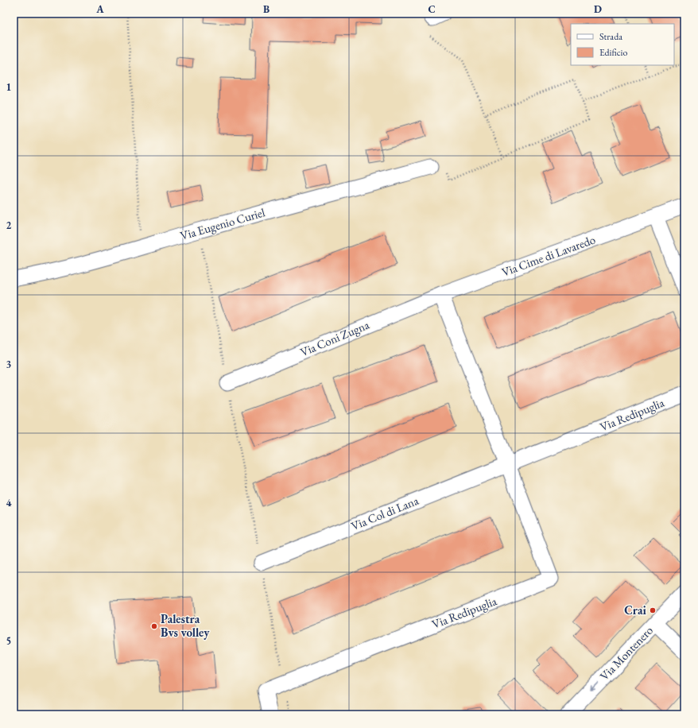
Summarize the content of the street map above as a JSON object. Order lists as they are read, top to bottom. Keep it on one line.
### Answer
{"streets":{"street":["Via Eugenio Curiel","Via Cime di Lavaredo","Via Coni Zugna","Via Redipuglia","Via Col di Lana","Via Montenero"]},"crossings":[["Via Cime di Lavaredo","Via Coni Zugna"],["Via Cime di Lavaredo","Via Redipuglia"],["Via Coni Zugna","Via Redipuglia"],["Via Redipuglia","Via Col di Lana"]],"one_way":["Via Montenero"],"places":["Crai","Palestra Bvs volley"],"legend":["Strada","Edificio"],"grid":{"columns":["A","B","C","D"],"rows":["1","2","3","4","5"]}}
